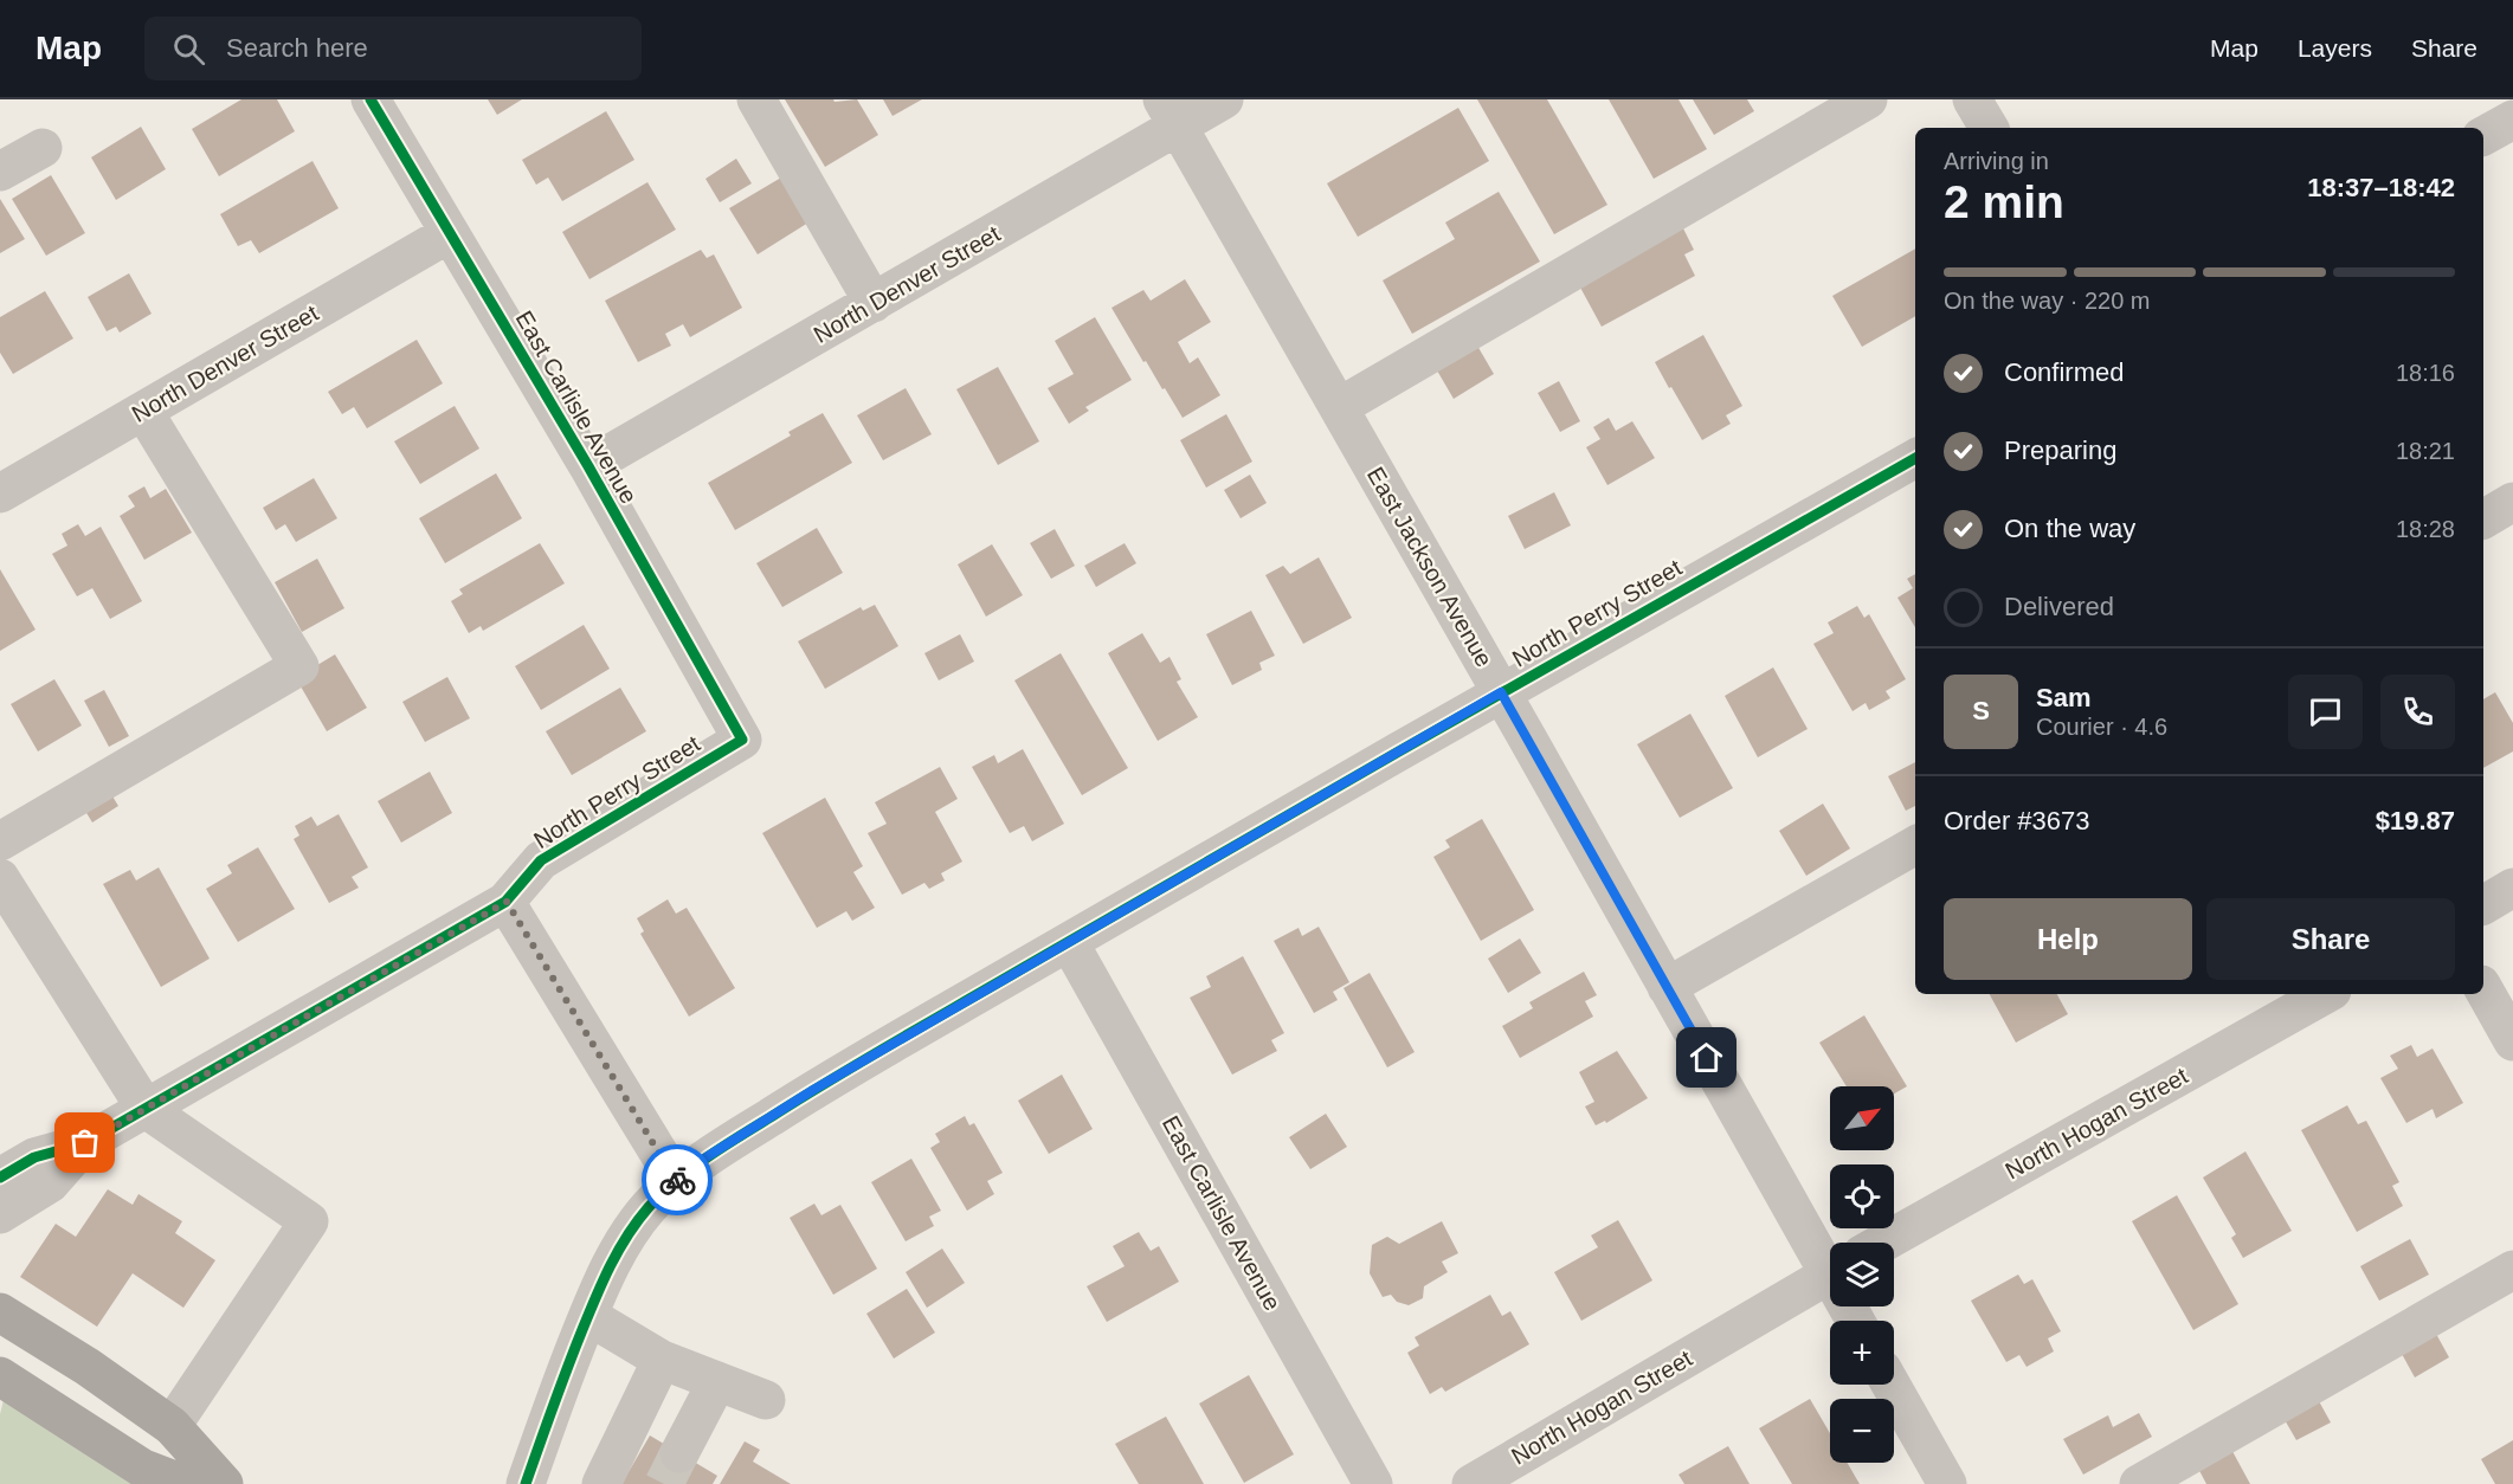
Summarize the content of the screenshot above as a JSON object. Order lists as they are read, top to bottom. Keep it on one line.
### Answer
{"streets":{"street":["North Denver Street","East Carlisle Avenue","East Jackson Avenue","North Perry Street","North Hogan Street"]},"crossings":[["North Denver Street","East Carlisle Avenue"],["North Denver Street","East Jackson Avenue"],["East Carlisle Avenue","North Perry Street"],["East Jackson Avenue","North Perry Street"]],"north":"top right","page":{"header":"Map","search":"Search here","nav":["Map","Layers","Share"],"heading":["2 min","Arriving in","18:37–18:42"],"panel":["Sam","Courier · 4.6","Order #3673","$19.87"],"bar":"On the way · 220 m","list":[["Confirmed","18:16"],["Preparing","18:21"],["On the way","18:28"],"Delivered"],"round":"S","buttons":["Help","Share"],"map_buttons":["+","−"]}}
